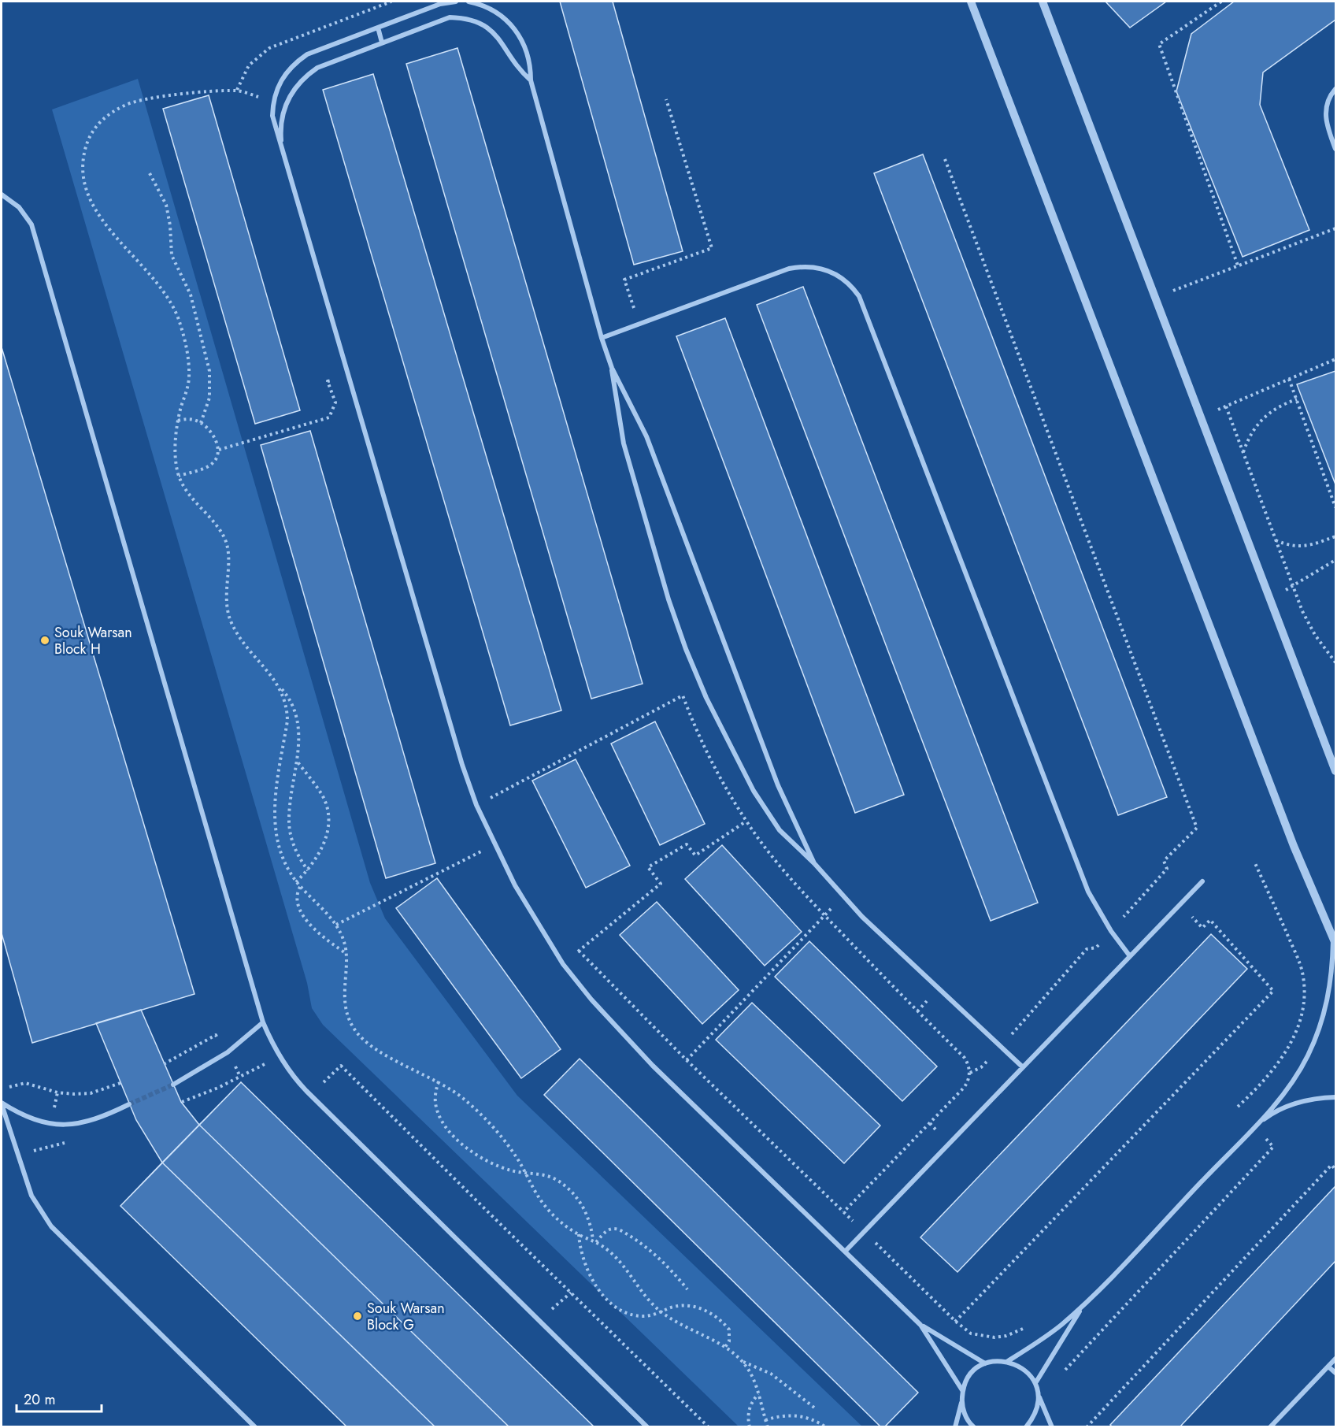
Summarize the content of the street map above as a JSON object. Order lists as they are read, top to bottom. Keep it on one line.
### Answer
{"places":["Souk Warsan Block H","Souk Warsan Block G"],"scale_bar":"20 m"}
